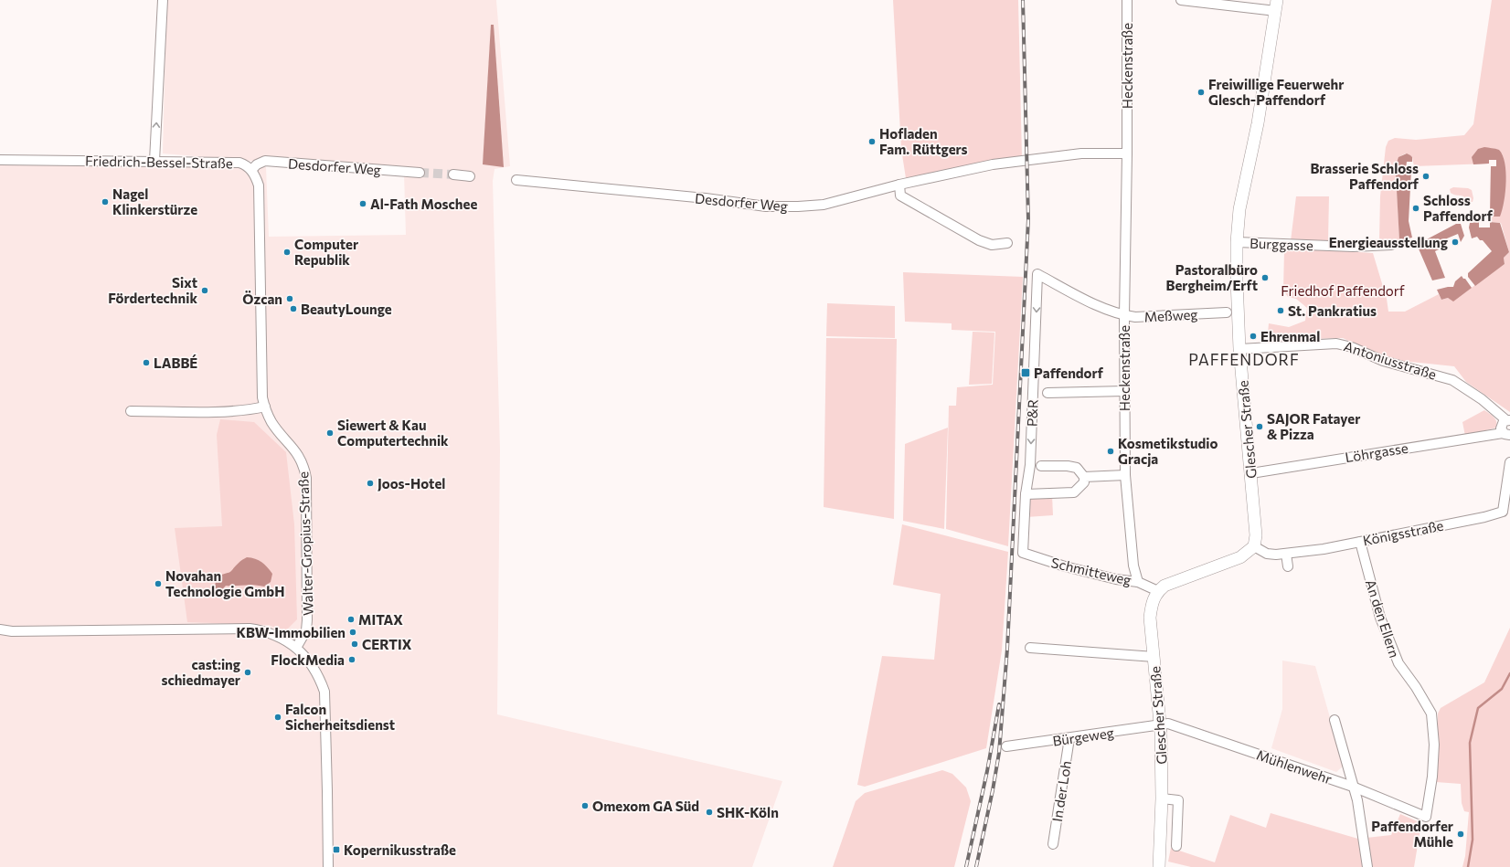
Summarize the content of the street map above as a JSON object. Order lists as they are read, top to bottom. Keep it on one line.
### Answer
{"streets":{"street":["Heckenstraße","Friedrich-Bessel-Straße","Desdorfer Weg","Burggasse","Meßweg","Antoniusstraße","P&R","Glescher Straße","Löhrgasse","Königsstraße","Walter-Gropius-Straße","Schmitteweg","An den Ellern","Bürgeweg","Mühlenwehr","In der Loh"]},"crossings":[["Heckenstraße","Desdorfer Weg"],["Heckenstraße","Meßweg"],["Heckenstraße","Schmitteweg"],["Friedrich-Bessel-Straße","Desdorfer Weg"],["Friedrich-Bessel-Straße","Walter-Gropius-Straße"],["Burggasse","Glescher Straße"],["Meßweg","P&R"],["Antoniusstraße","Glescher Straße"],["P&R","Schmitteweg"],["Glescher Straße","Löhrgasse"],["Glescher Straße","Königsstraße"],["Glescher Straße","Schmitteweg"],["Glescher Straße","Bürgeweg"],["Glescher Straße","Mühlenwehr"],["Königsstraße","An den Ellern"],["An den Ellern","Mühlenwehr"],["Bürgeweg","Mühlenwehr"],["Bürgeweg","In der Loh"]],"one_way":["P&R"],"districts":["PAFFENDORF"],"parks":["Friedhof Paffendorf"],"places":{"other":["Freiwillige Feuerwehr Glesch-Paffendorf","Hofladen Fam. Rüttgers","Brasserie Schloss Paffendorf","Nagel Klinkerstürze","Al-Fath Moschee","Schloss Paffendorf","Energieausstellung","Computer Republik","Pastoralbüro Bergheim/Erft","Sixt Fördertechnik","Özcan","BeautyLounge","St. Pankratius","Ehrenmal","LABBÉ","SAJOR Fatayer & Pizza","Siewert & Kau Computertechnik","Kosmetikstudio Gracja","Joos-Hotel","Novahan Technologie GmbH","MITAX","KBW-Immobilien","CERTIX","FlockMedia","cast:ing schiedmayer","Falcon Sicherheitsdienst","Omexom GA Süd","SHK-Köln","Paffendorfer Mühle"],"transit":["Paffendorf","Kopernikusstraße"]}}
